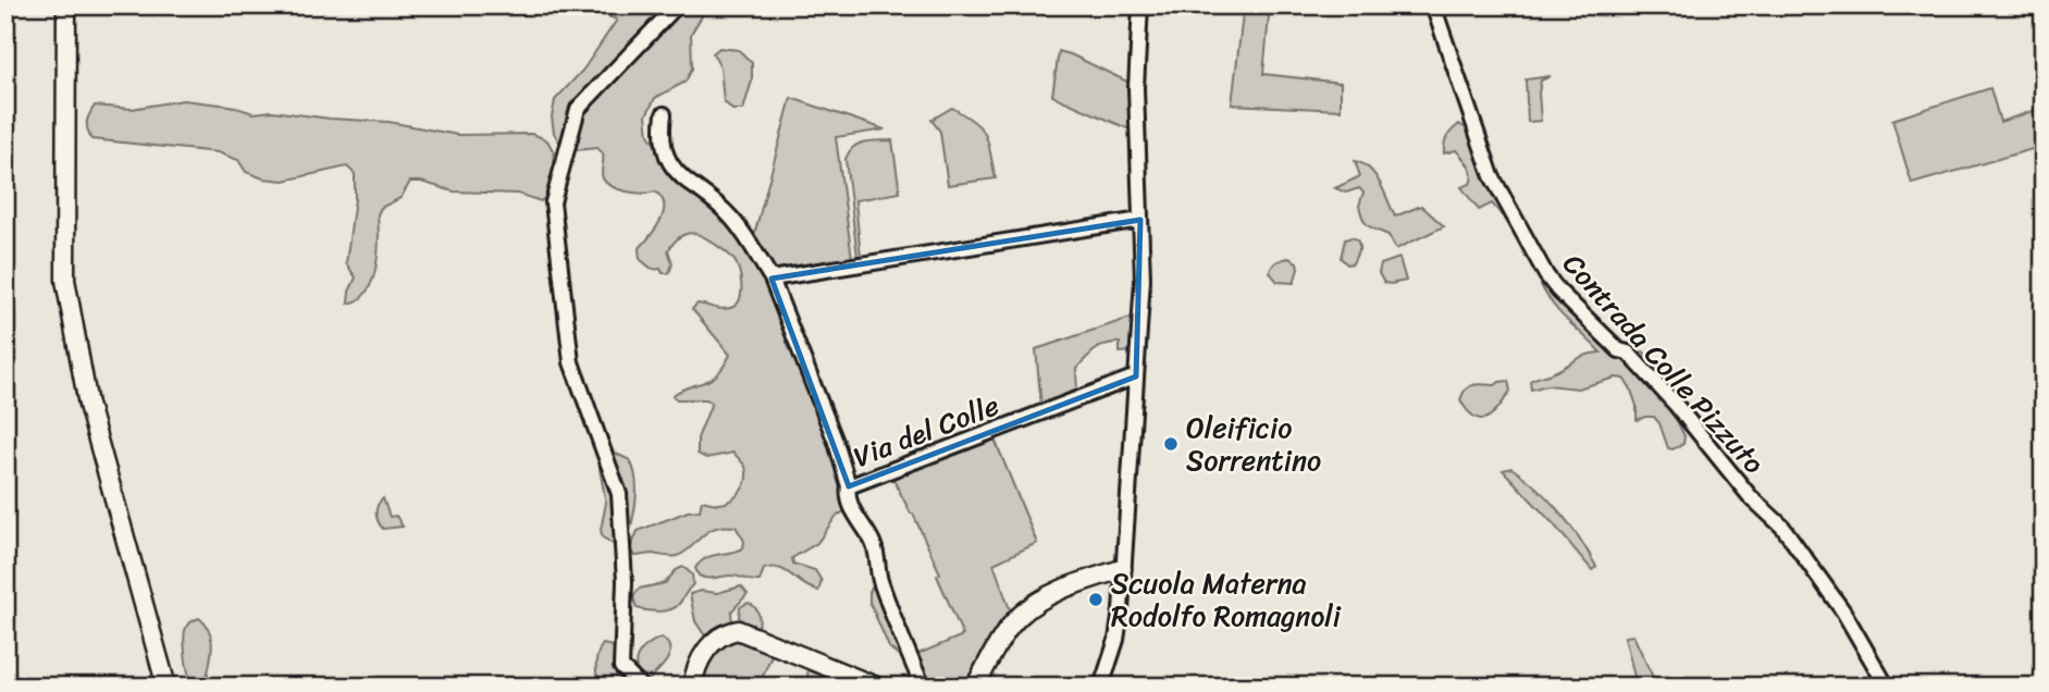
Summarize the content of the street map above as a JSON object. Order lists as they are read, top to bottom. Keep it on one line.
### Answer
{"streets":{"street":["Contrada Colle Pizzuto","Via del Colle"]},"places":["Oleificio Sorrentino","Scuola Materna Rodolfo Romagnoli"]}
